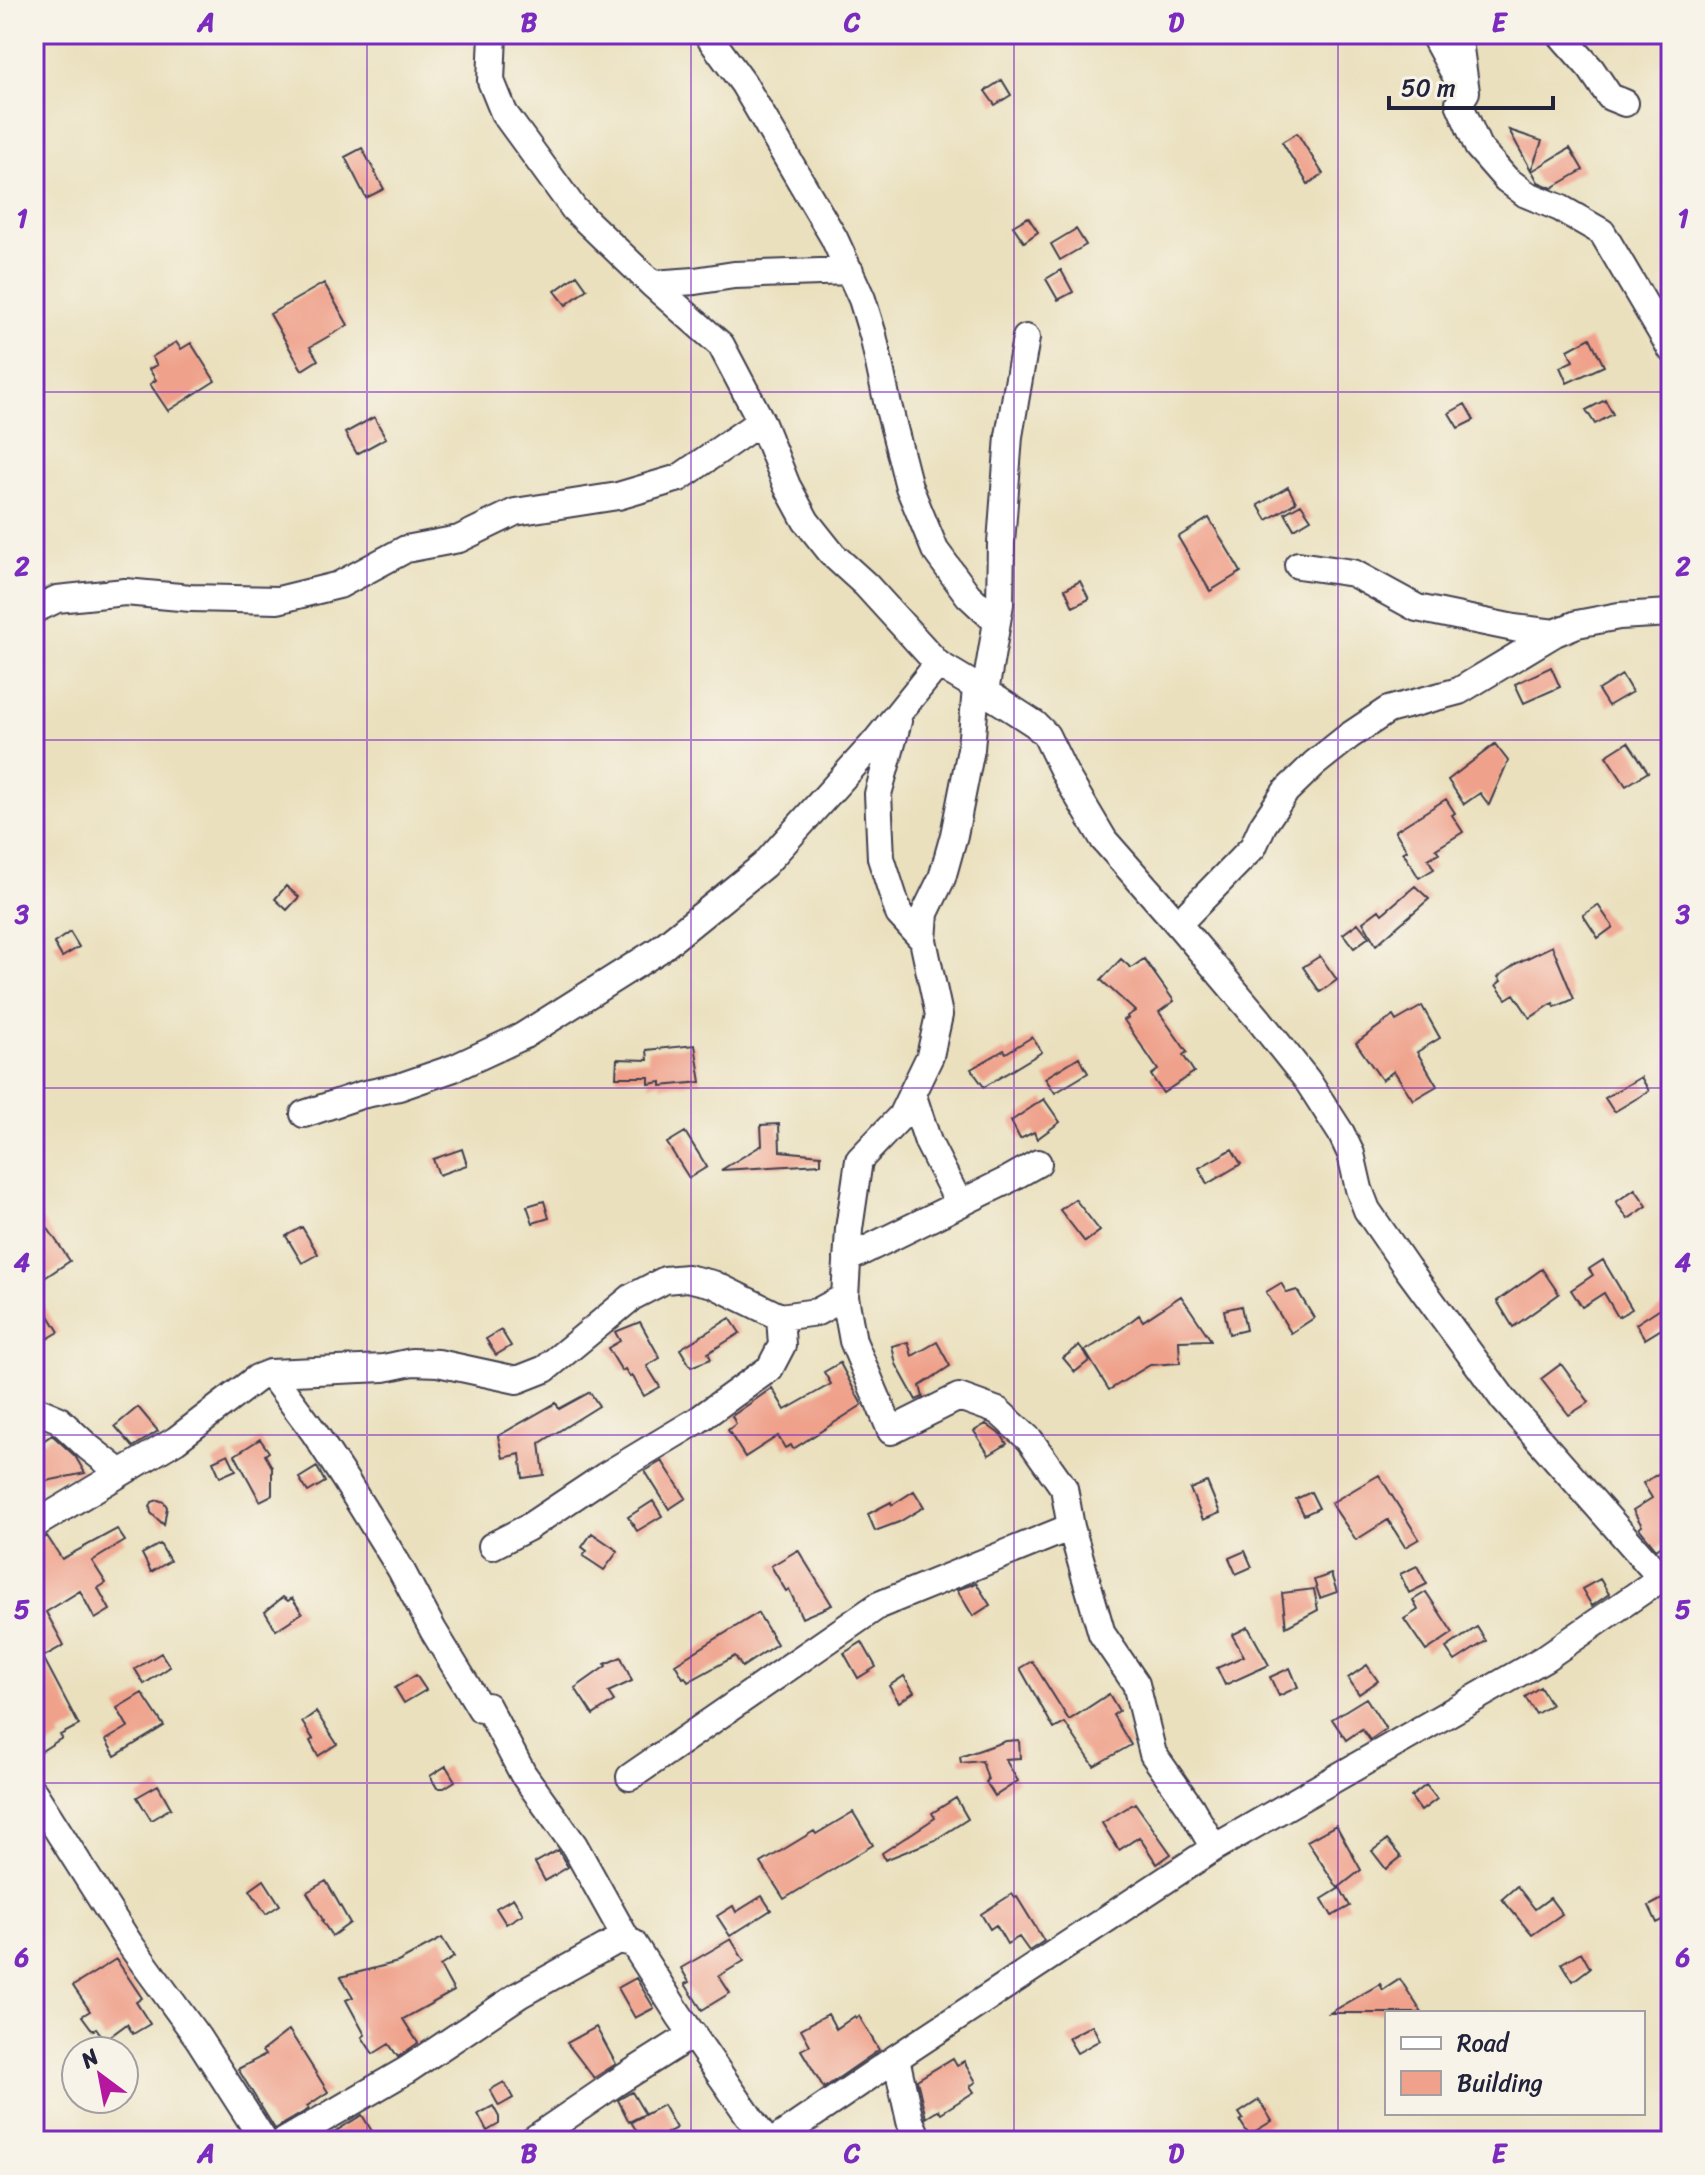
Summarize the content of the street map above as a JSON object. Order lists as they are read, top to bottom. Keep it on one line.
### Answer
{"legend":["Road","Building"],"scale_bar":"50 m","north":"top left","grid":{"columns":["A","B","C","D","E"],"rows":["1","2","3","4","5","6"]}}
